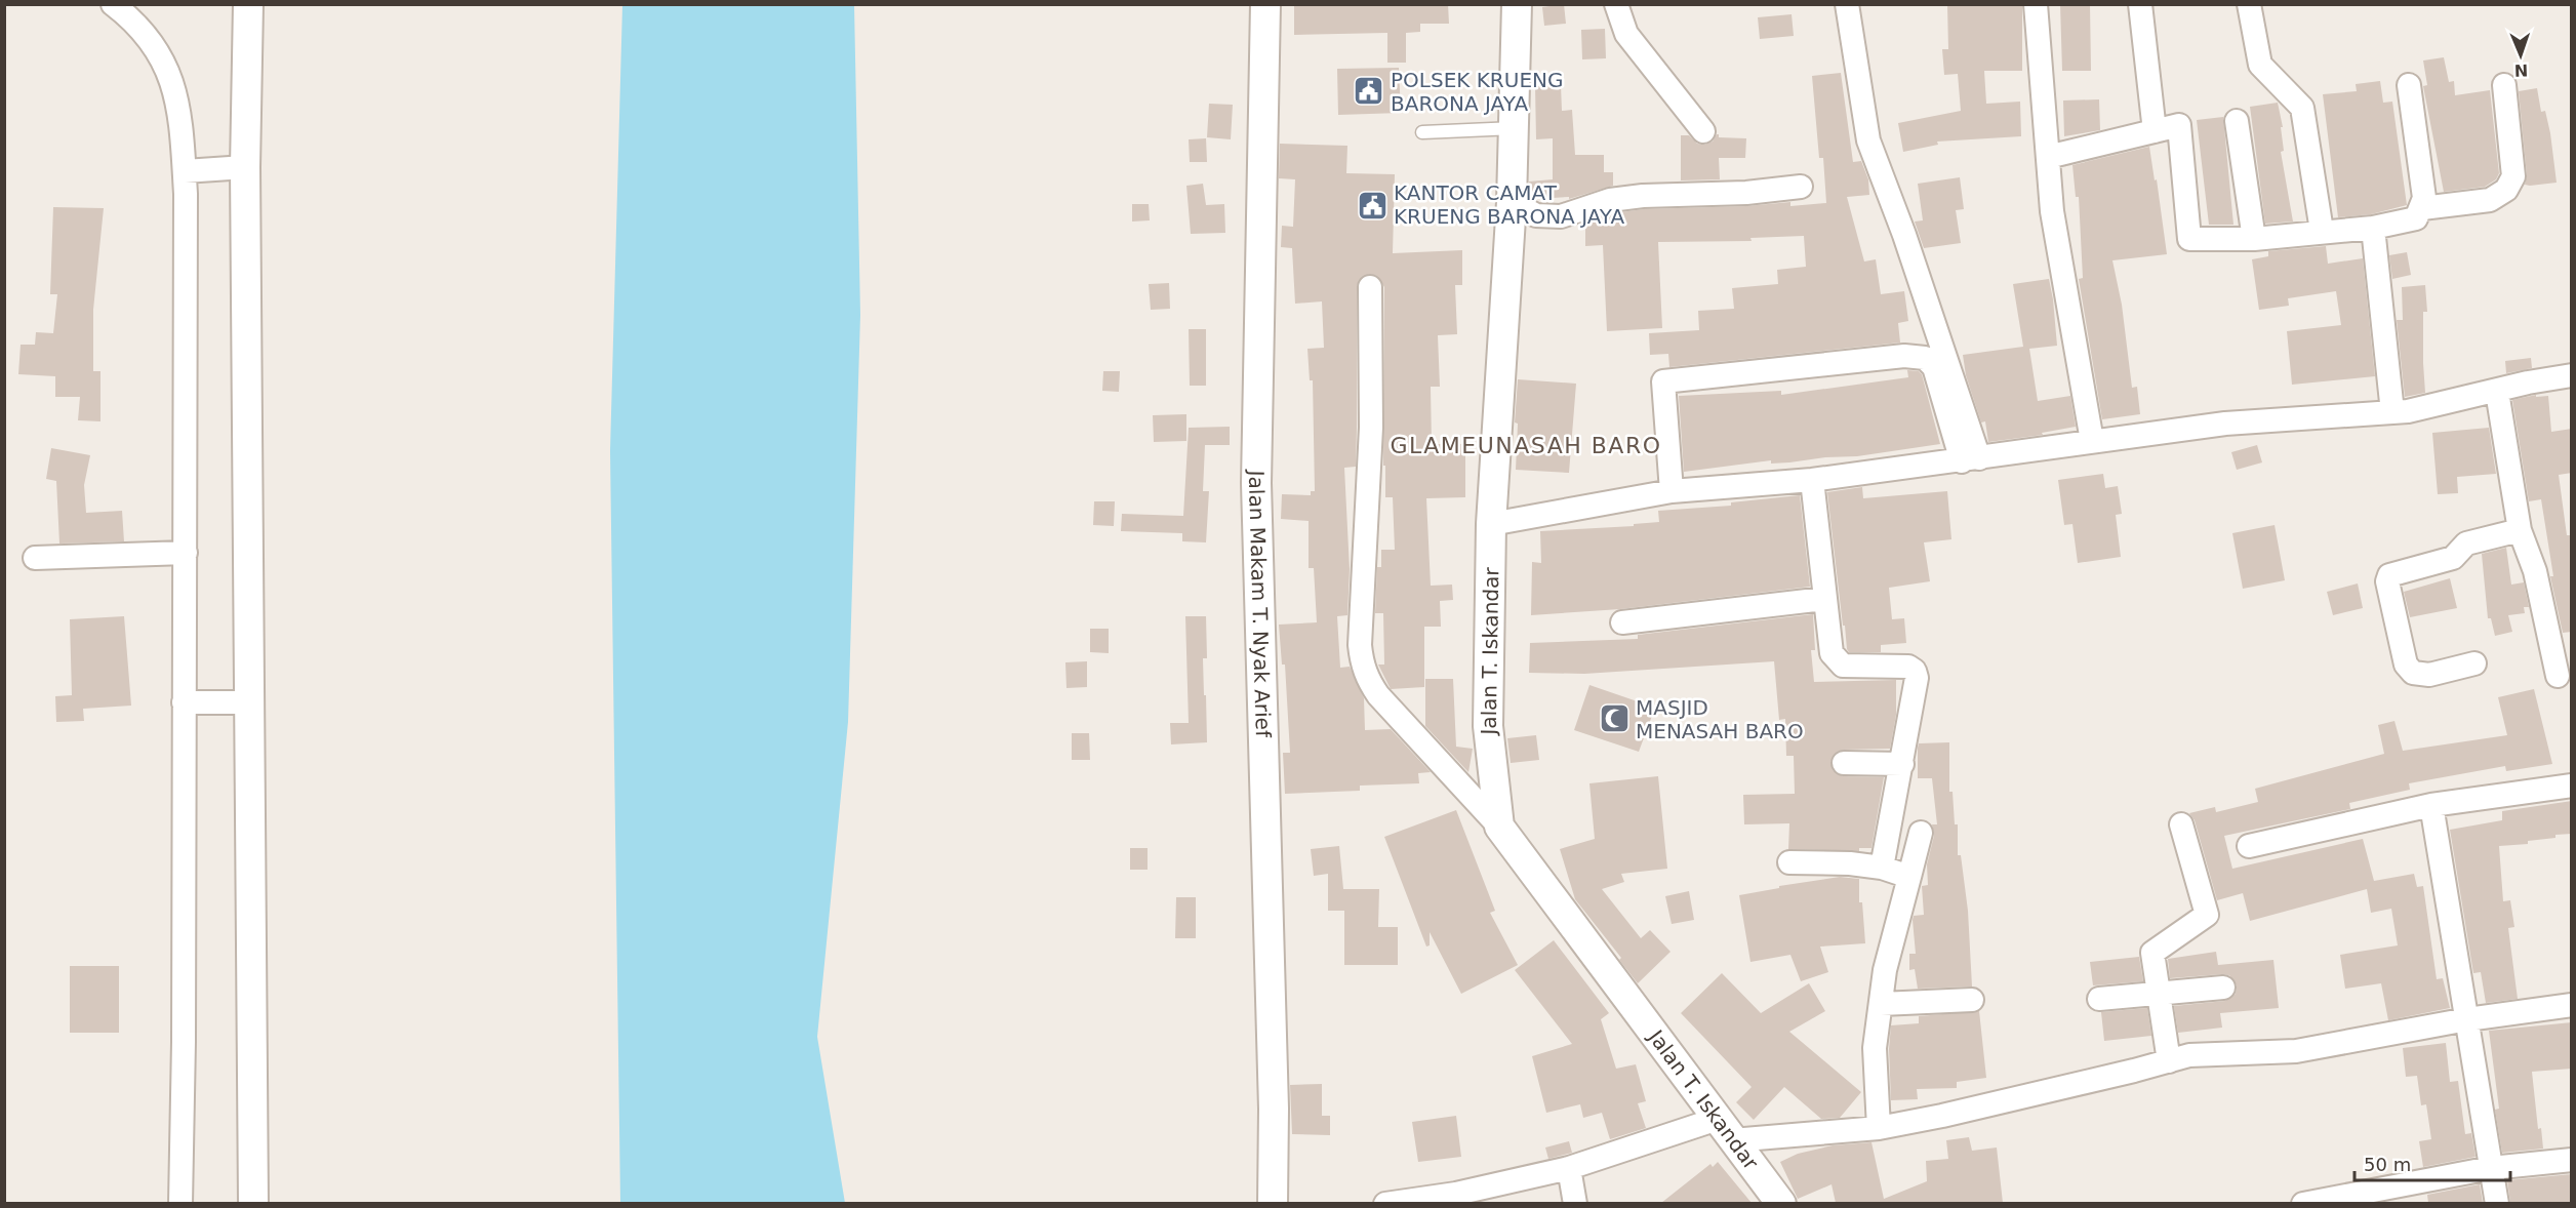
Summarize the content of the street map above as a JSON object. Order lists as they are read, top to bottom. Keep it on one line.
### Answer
{"streets":{"street":["Jalan Makam T. Nyak Arief","Jalan T. Iskandar"]},"districts":["GLAMEUNASAH BARO"],"places":{"public building":["POLSEK KRUENG BARONA JAYA","KANTOR CAMAT KRUENG BARONA JAYA"],"mosque":["MASJID MENASAH BARO"]},"scale_bar":"50 m","north":"bottom"}
